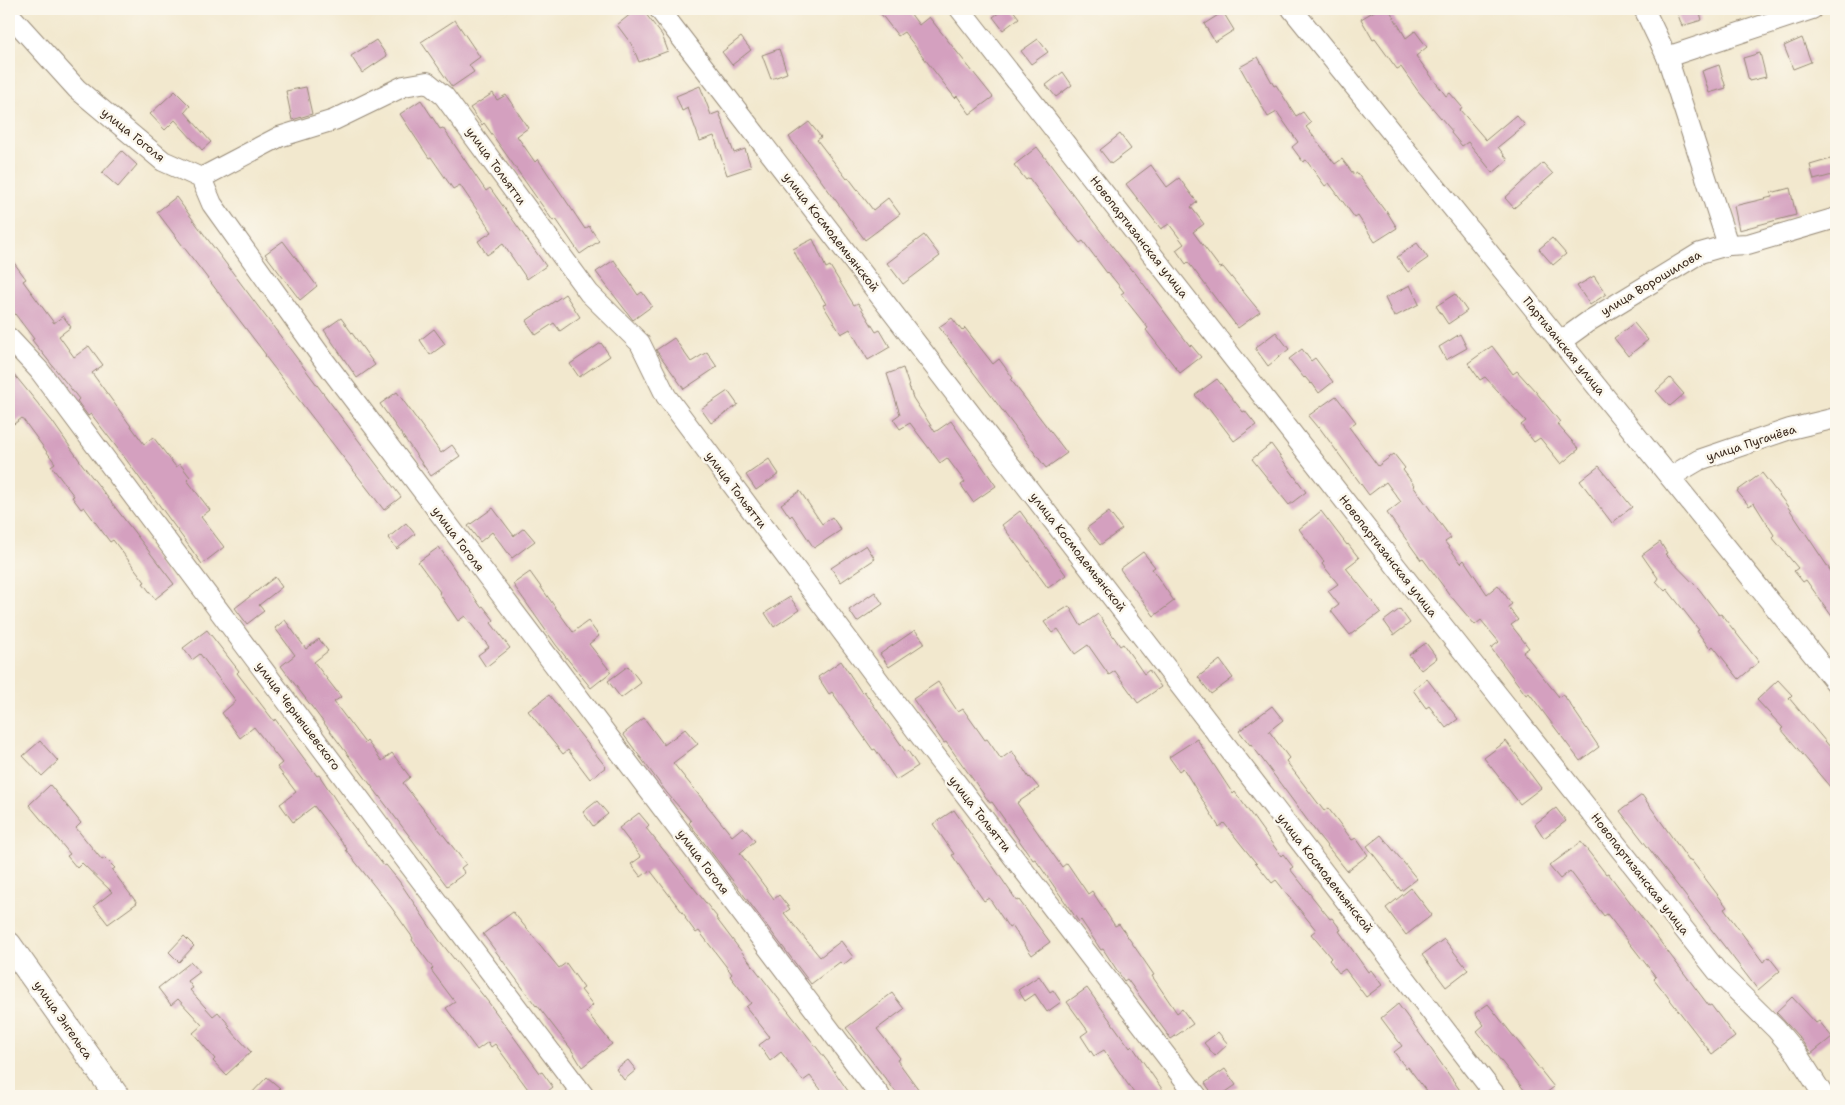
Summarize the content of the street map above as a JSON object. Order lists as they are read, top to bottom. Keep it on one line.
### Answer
{"streets":{"street":["улица Гоголя","улица Тольятти","улица Космодемьянской","Новопартизанская улица","улица Ворошилова","Партизанская улица","улица Пугачёва","улица Чернышевского","улица Энгельса"]},"crossings":[["улица Гоголя","улица Тольятти"],["улица Ворошилова","Партизанская улица"],["Партизанская улица","улица Пугачёва"]]}
